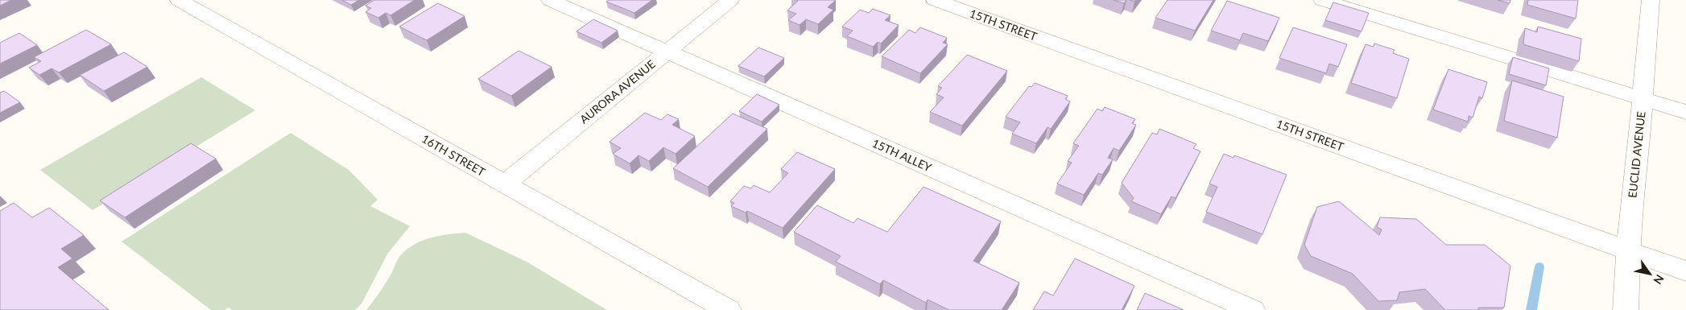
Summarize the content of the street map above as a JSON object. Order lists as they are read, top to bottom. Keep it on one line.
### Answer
{"streets":{"street":["15TH STREET","AURORA AVENUE","EUCLID AVENUE","16TH STREET","15TH ALLEY"]},"crossings":[["15TH STREET","EUCLID AVENUE"],["AURORA AVENUE","16TH STREET"],["AURORA AVENUE","15TH ALLEY"]],"north":"bottom right"}
